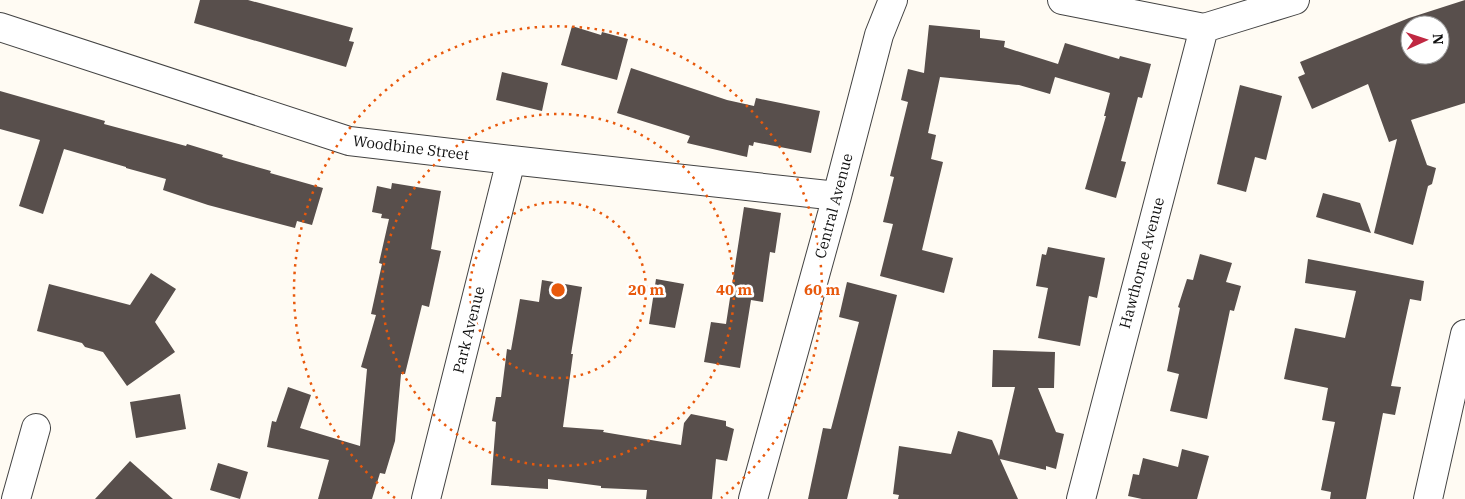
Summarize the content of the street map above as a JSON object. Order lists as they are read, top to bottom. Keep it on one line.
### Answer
{"streets":{"street":["Woodbine Street","Central Avenue","Hawthorne Avenue","Park Avenue"]},"crossings":[["Woodbine Street","Central Avenue"],["Woodbine Street","Park Avenue"]],"north":"right","rings":["20 m","40 m","60 m"]}
